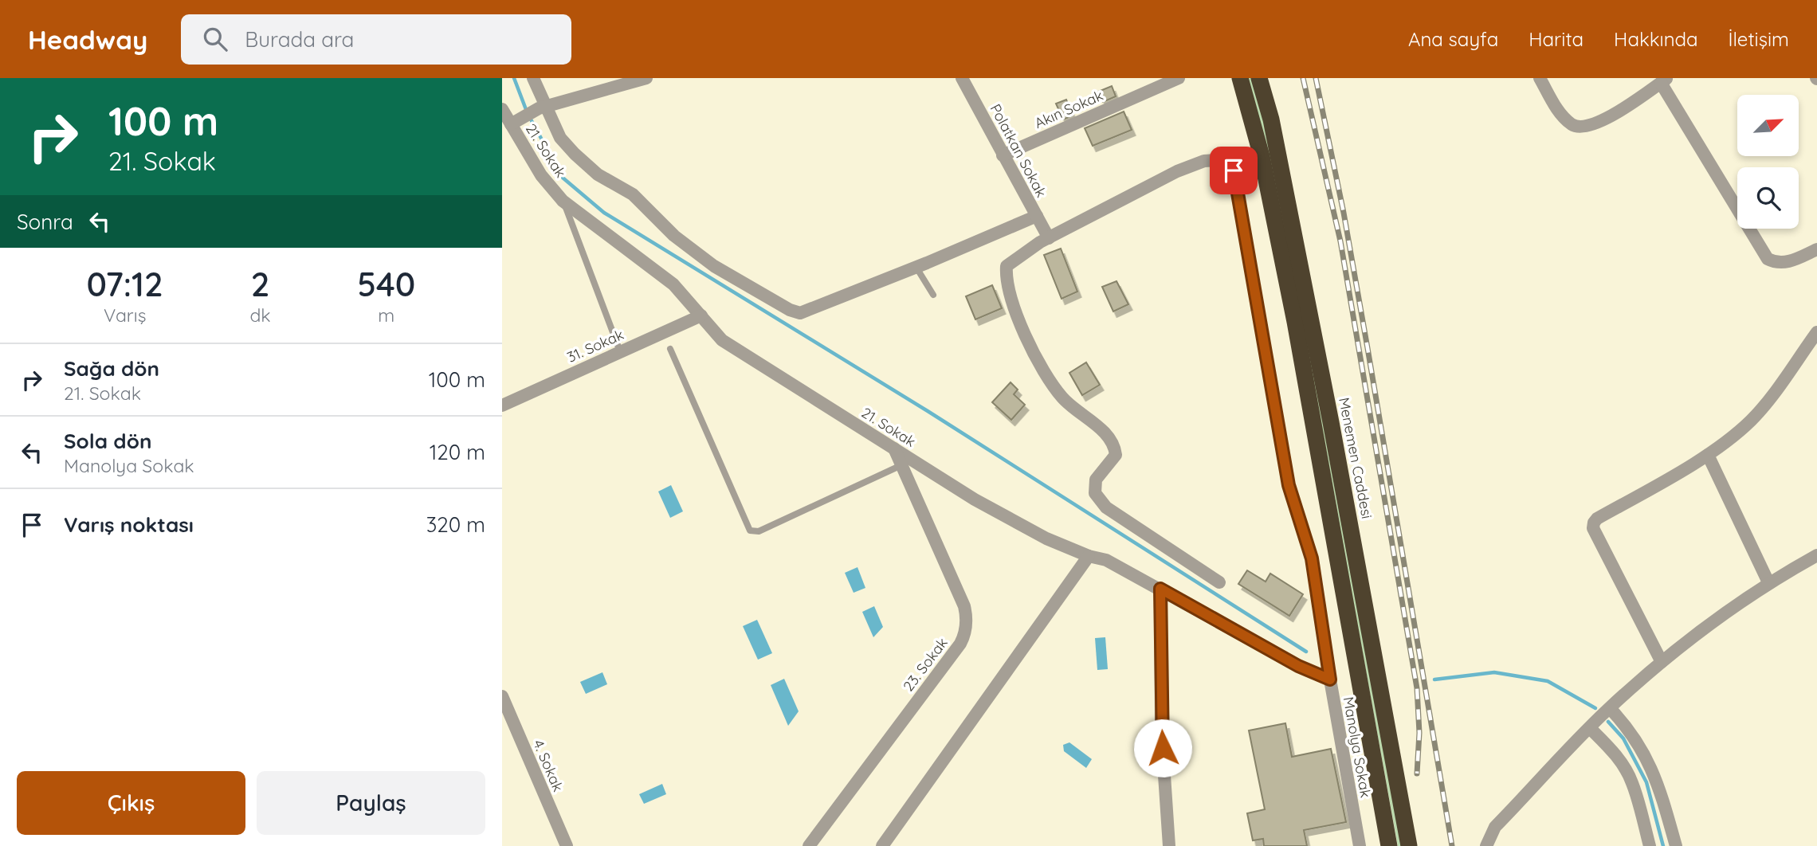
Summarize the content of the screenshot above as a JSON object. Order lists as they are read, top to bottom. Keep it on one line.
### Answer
{"streets":{"highway":["Menemen Caddesi"],"street":["Akın Sokak","21. Sokak","Polatkan Sokak","31. Sokak","23. Sokak","Manolya Sokak","4. Sokak"]},"crossings":[["Akın Sokak","Polatkan Sokak"],["21. Sokak","31. Sokak"],["21. Sokak","23. Sokak"],["21. Sokak","Manolya Sokak"],["Polatkan Sokak","Manolya Sokak"]],"north":"top right","page":{"header":"Headway","search":"Burada ara","nav":["Ana sayfa","Harita","Hakkında","İletişim"],"turn":["100 m","21. Sokak"],"then":"Sonra","eta":["07:12","Varış","2","dk","540","m"],"list":[{"name":"Sağa dön","note":"21. Sokak","value":"100 m"},{"name":"Sola dön","note":"Manolya Sokak","value":"120 m"},{"name":"Varış noktası","value":"320 m"}],"buttons":["Çıkış","Paylaş"]}}
